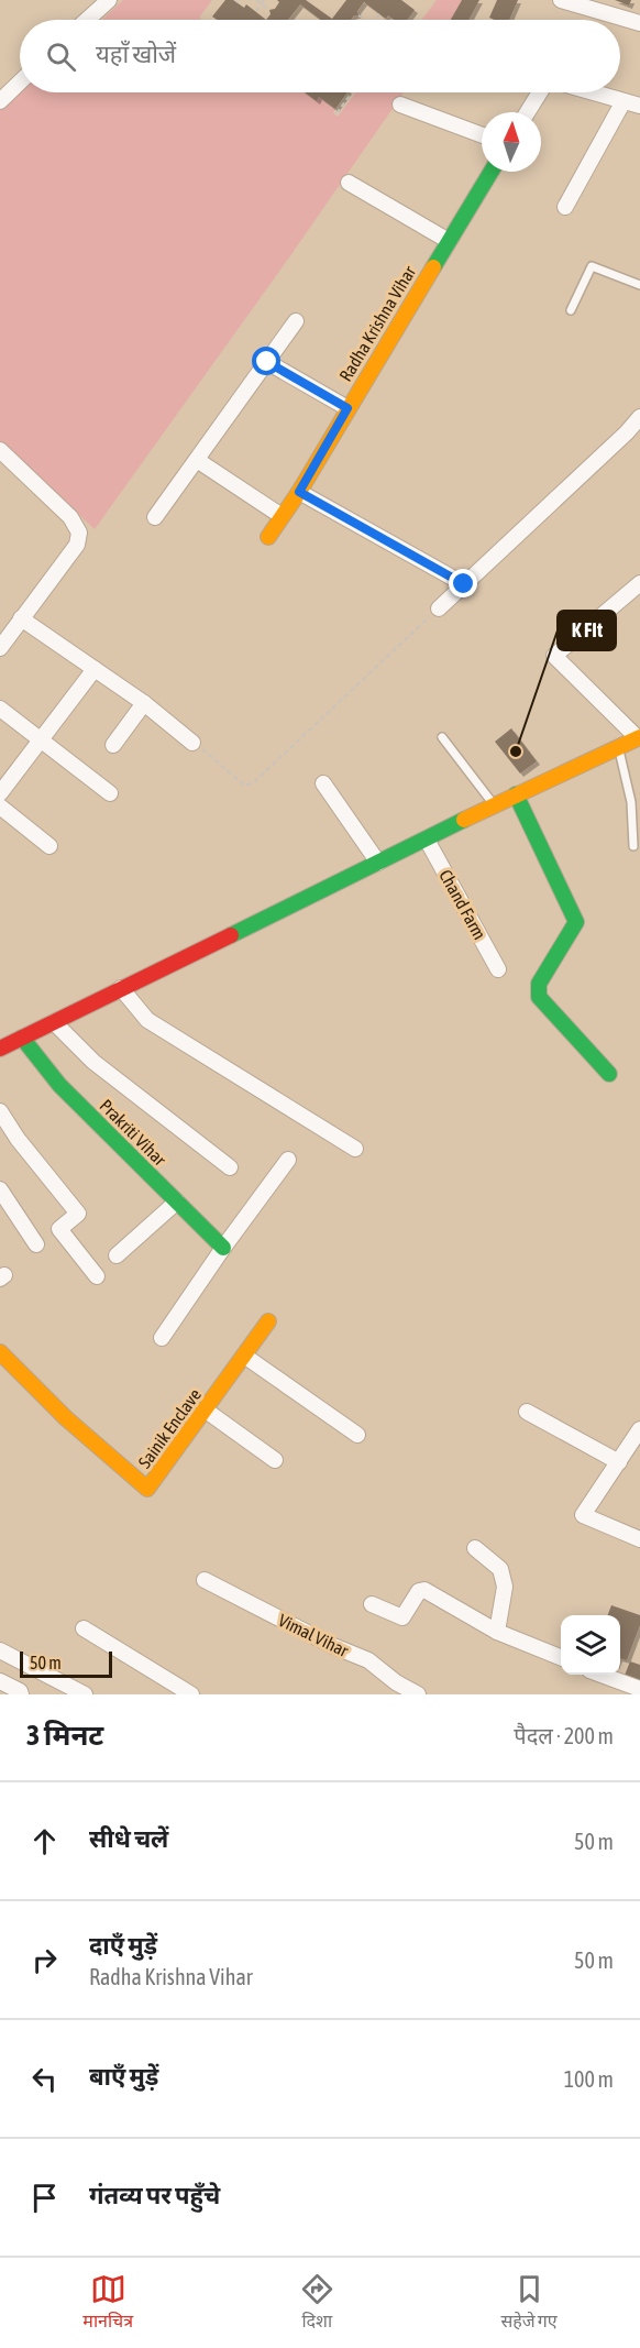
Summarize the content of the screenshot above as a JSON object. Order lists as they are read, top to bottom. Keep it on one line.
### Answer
{"streets":{"street":["Radha Krishna Vihar","Chand Farm","Prakriti Vihar","Sainik Enclave","Vimal Vihar"]},"places":["K FIt"],"scale_bar":"50 m","north":"top","page":{"search":"यहाँ खोजें","scale":"50 m","heading":["3 मिनट","पैदल · 200 m"],"list":[["सीधे चलें","50 m"],["दाएँ मुड़ें","Radha Krishna Vihar","50 m"],["बाएँ मुड़ें","100 m"],"गंतव्य पर पहुँचे"],"nav":["मानचित्र","दिशा","सहेजे गए"]}}
